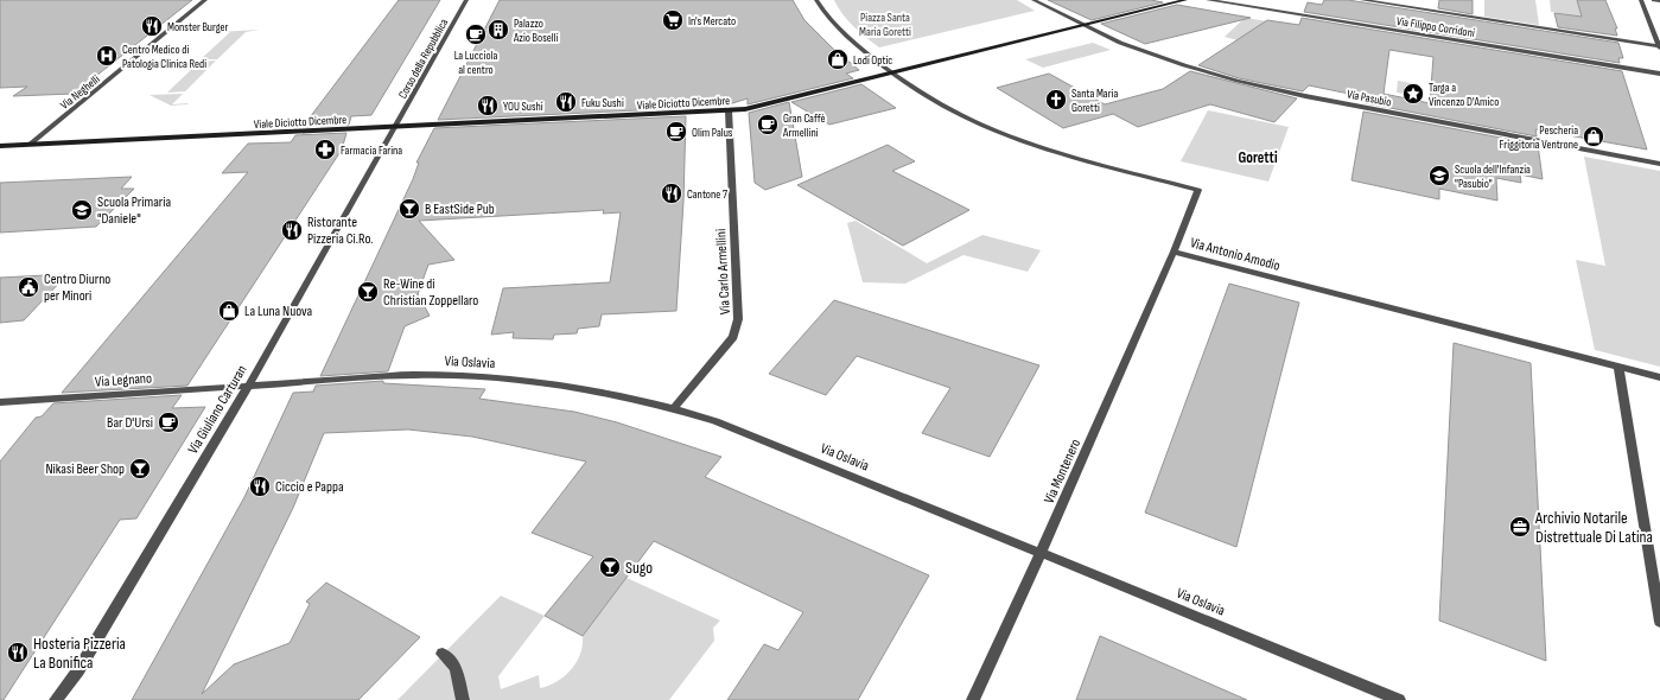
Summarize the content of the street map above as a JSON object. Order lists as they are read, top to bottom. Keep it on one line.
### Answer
{"streets":{"main road":["Viale Diciotto Dicembre"],"street":["Via Filippo Corridoni","Corso della Repubblica","Via Neghelli","Via Pasubio","Via Antonio Amodio","Via Carlo Armellini","Via Oslavia","Via Legnano","Via Giuliano Carturan","Via Montenero"]},"crossings":[["Corso della Repubblica","Viale Diciotto Dicembre"],["Corso della Repubblica","Via Giuliano Carturan"],["Via Neghelli","Viale Diciotto Dicembre"],["Via Pasubio","Viale Diciotto Dicembre"],["Viale Diciotto Dicembre","Via Antonio Amodio"],["Viale Diciotto Dicembre","Via Carlo Armellini"],["Viale Diciotto Dicembre","Via Giuliano Carturan"],["Via Antonio Amodio","Via Montenero"],["Via Carlo Armellini","Via Oslavia"],["Via Oslavia","Via Legnano"],["Via Oslavia","Via Giuliano Carturan"],["Via Oslavia","Via Montenero"],["Via Legnano","Via Giuliano Carturan"]],"districts":["Goretti"],"parks":["Piazza Santa Maria Goretti"],"places":{"supermarket":["In's Mercato"],"restaurant":["Monster Burger","Fuku Sushi","YOU Sushi","Cantone 7","Ristorante Pizzeria Ci.Ro.","Ciccio e Pappa","Hosteria Pizzeria La Bonifica"],"building":["Palazzo Azio Boselli"],"cafe":["La Lucciola al centro","Gran Caffè Armellini","Olim Palus","Bar D'Ursi"],"hospital":["Centro Medico di Patologia Clinica Redi"],"shop":["Lodi Optic","Pescheria Friggitoria Ventrone","La Luna Nuova"],"place":["Targa a Vincenzo D'Amico"],"church":["Santa Maria Goretti"],"pharmacy":["Farmacia Farina"],"school or university":["Scuola dell'Infanzia \"Pasubio\"","Scuola Primaria \"Daniele\""],"bar":["B EastSide Pub","Re-Wine di Christian Zoppellaro","Nikasi Beer Shop","Sugo"],"public building":["Centro Diurno per Minori"],"office":["Archivio Notarile Distrettuale Di Latina"]}}
